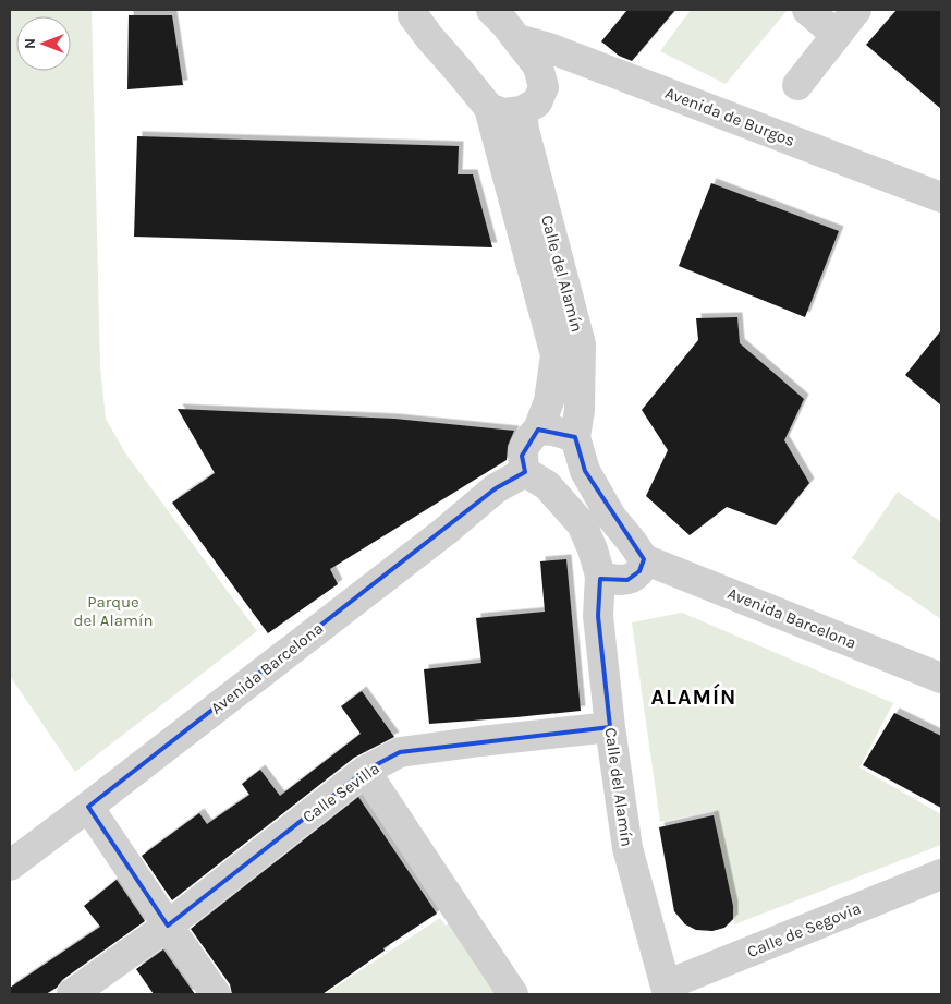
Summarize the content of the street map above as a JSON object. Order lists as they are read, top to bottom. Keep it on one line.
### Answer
{"streets":{"street":["Avenida de Burgos","Calle del Alamín","Avenida Barcelona","Calle Sevilla","Calle de Segovia"]},"crossings":[["Calle del Alamín","Avenida Barcelona"],["Calle del Alamín","Calle Sevilla"],["Calle del Alamín","Calle de Segovia"]],"districts":["ALAMÍN"],"parks":["Parque del Alamín"],"north":"left"}
